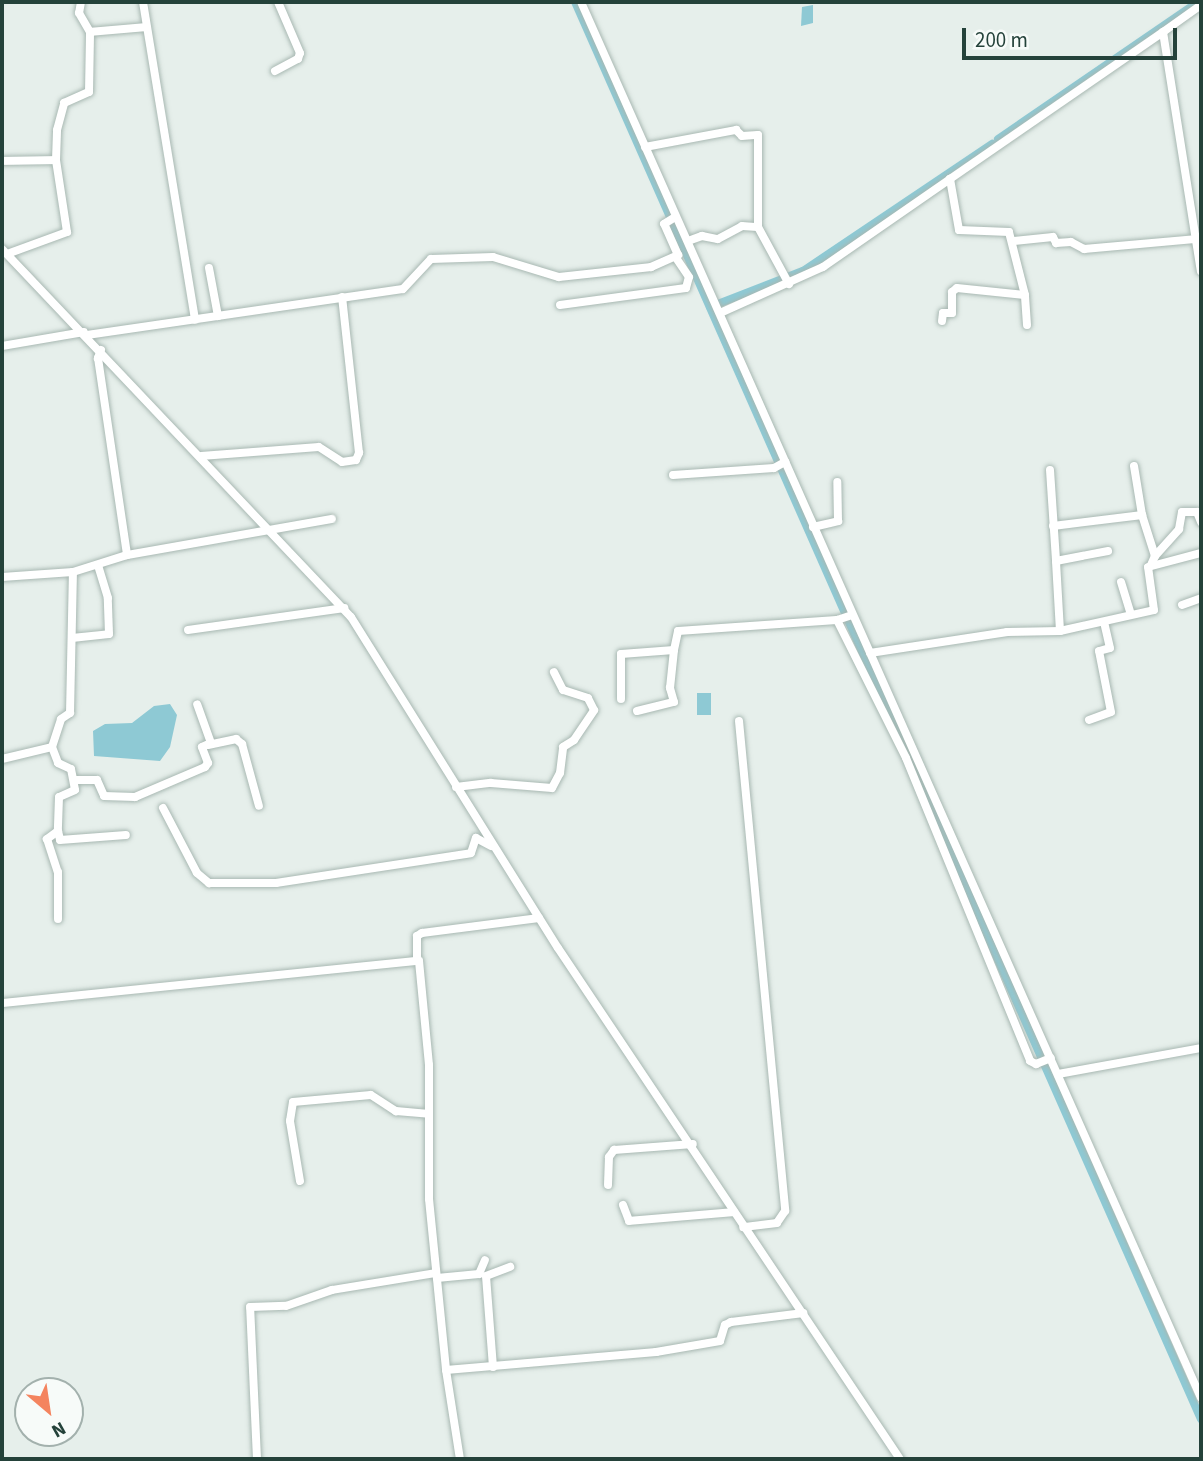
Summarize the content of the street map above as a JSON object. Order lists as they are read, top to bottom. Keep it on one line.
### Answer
{"scale_bar":"200 m","north":"bottom right"}
